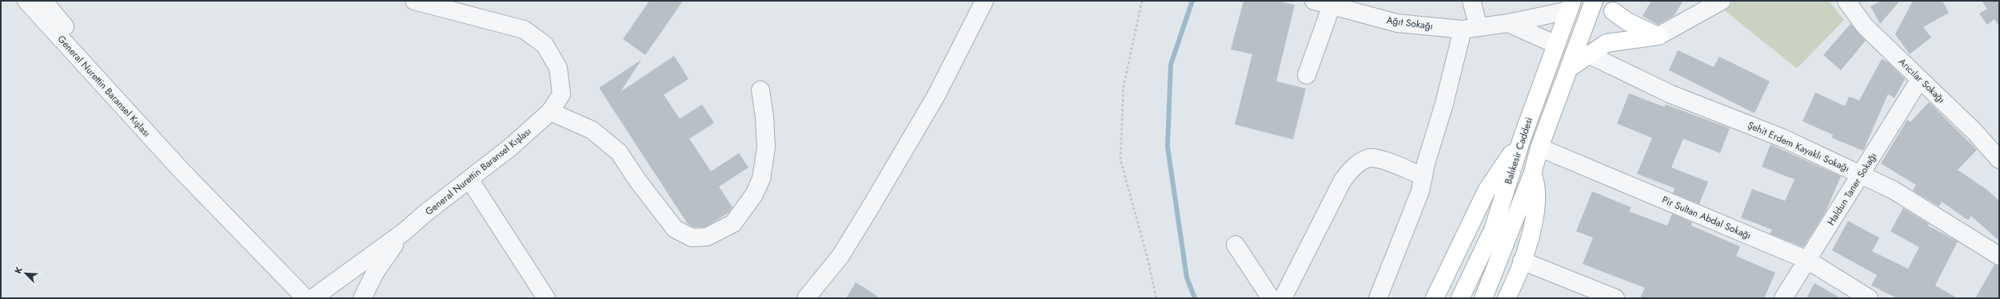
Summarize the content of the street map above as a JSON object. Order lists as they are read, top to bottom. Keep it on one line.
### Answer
{"streets":{"main road":["Balıkesir Caddesi"],"street":["Ağıt Sokağı","Arıcılar Sokağı","General Nurettin Baransel Kışlası","Şehit Erdem Kayaklı Sokağı","Haldun Taner Sokağı","Pir Sultan Abdal Sokağı"]},"crossings":[["Ağıt Sokağı","Balıkesir Caddesi"],["Arıcılar Sokağı","Haldun Taner Sokağı"],["Şehit Erdem Kayaklı Sokağı","Haldun Taner Sokağı"],["Balıkesir Caddesi","Pir Sultan Abdal Sokağı"],["Haldun Taner Sokağı","Pir Sultan Abdal Sokağı"]],"north":"top left"}
